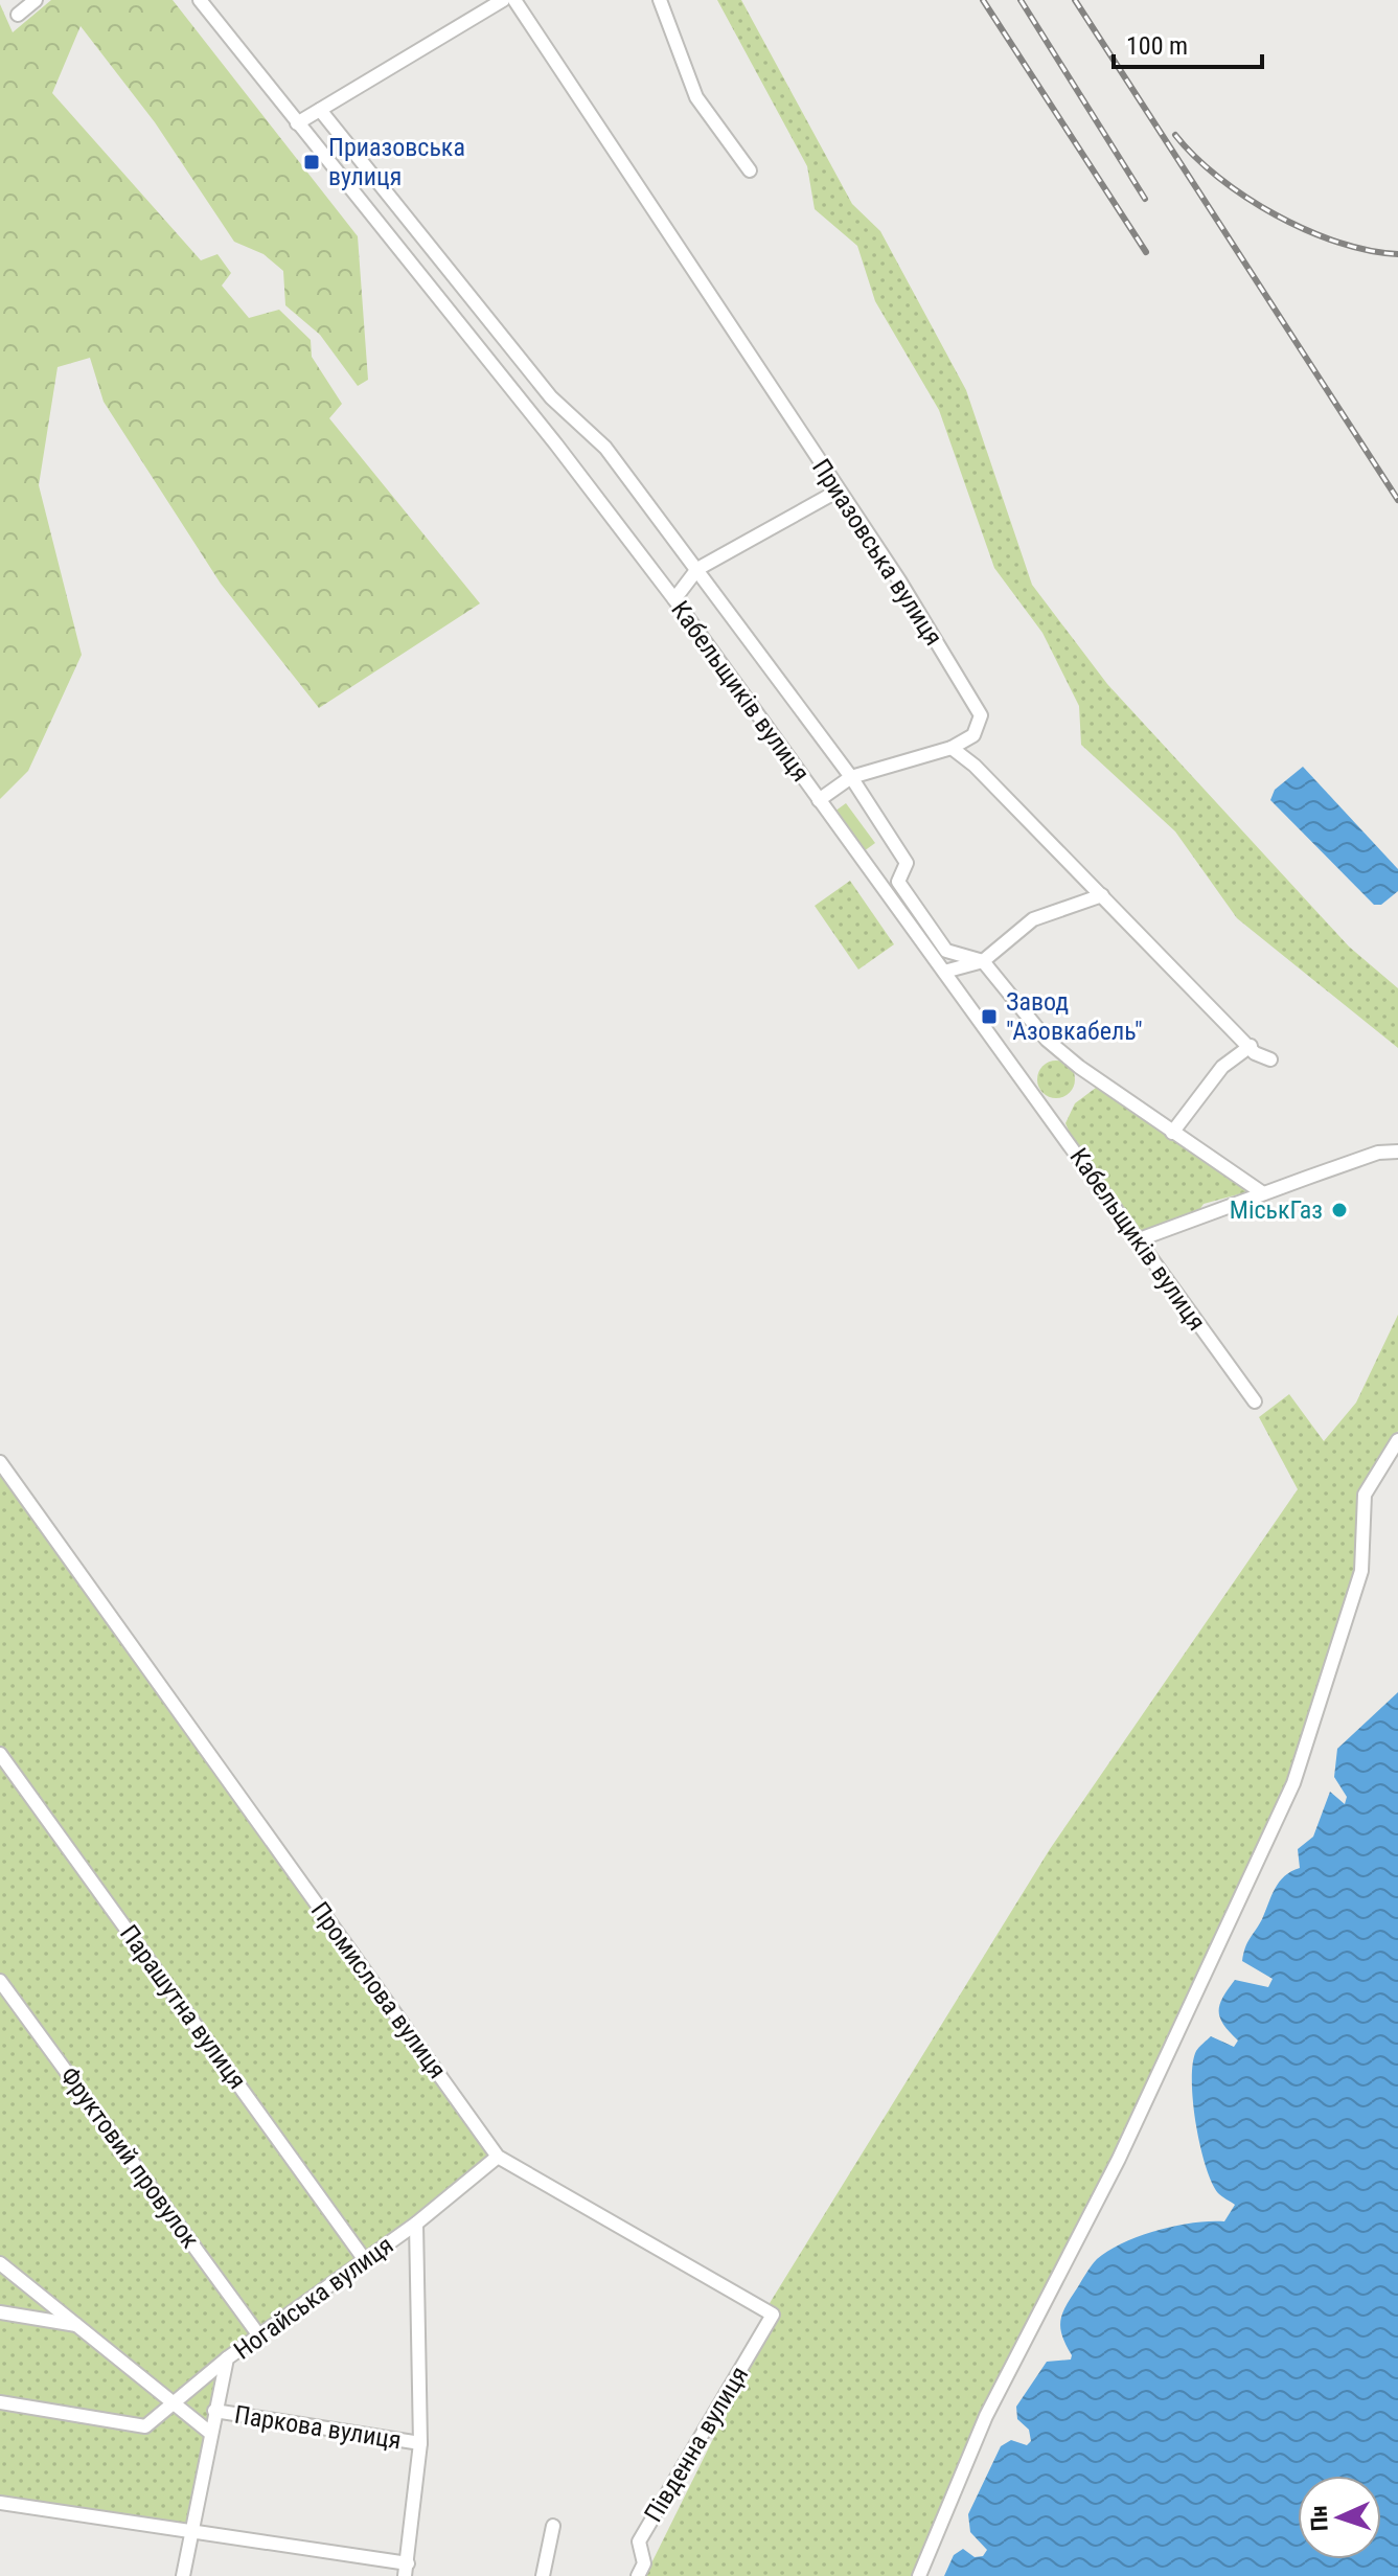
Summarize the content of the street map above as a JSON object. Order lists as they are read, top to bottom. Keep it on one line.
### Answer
{"streets":{"street":["Приазовська вулиця","Кабельщиків вулиця","Промислова вулиця","Парашутна вулиця","Фруктовий провулок","Ногайська вулиця","Паркова вулиця","Південна вулиця"]},"crossings":[["Промислова вулиця","Південна вулиця"],["Парашутна вулиця","Ногайська вулиця"],["Фруктовий провулок","Ногайська вулиця"],["Ногайська вулиця","Паркова вулиця"]],"places":{"transit":["Приазовська вулиця","Завод \"Азовкабель\""],"other":["МіськГаз"]},"scale_bar":"100 m","north":"left"}
